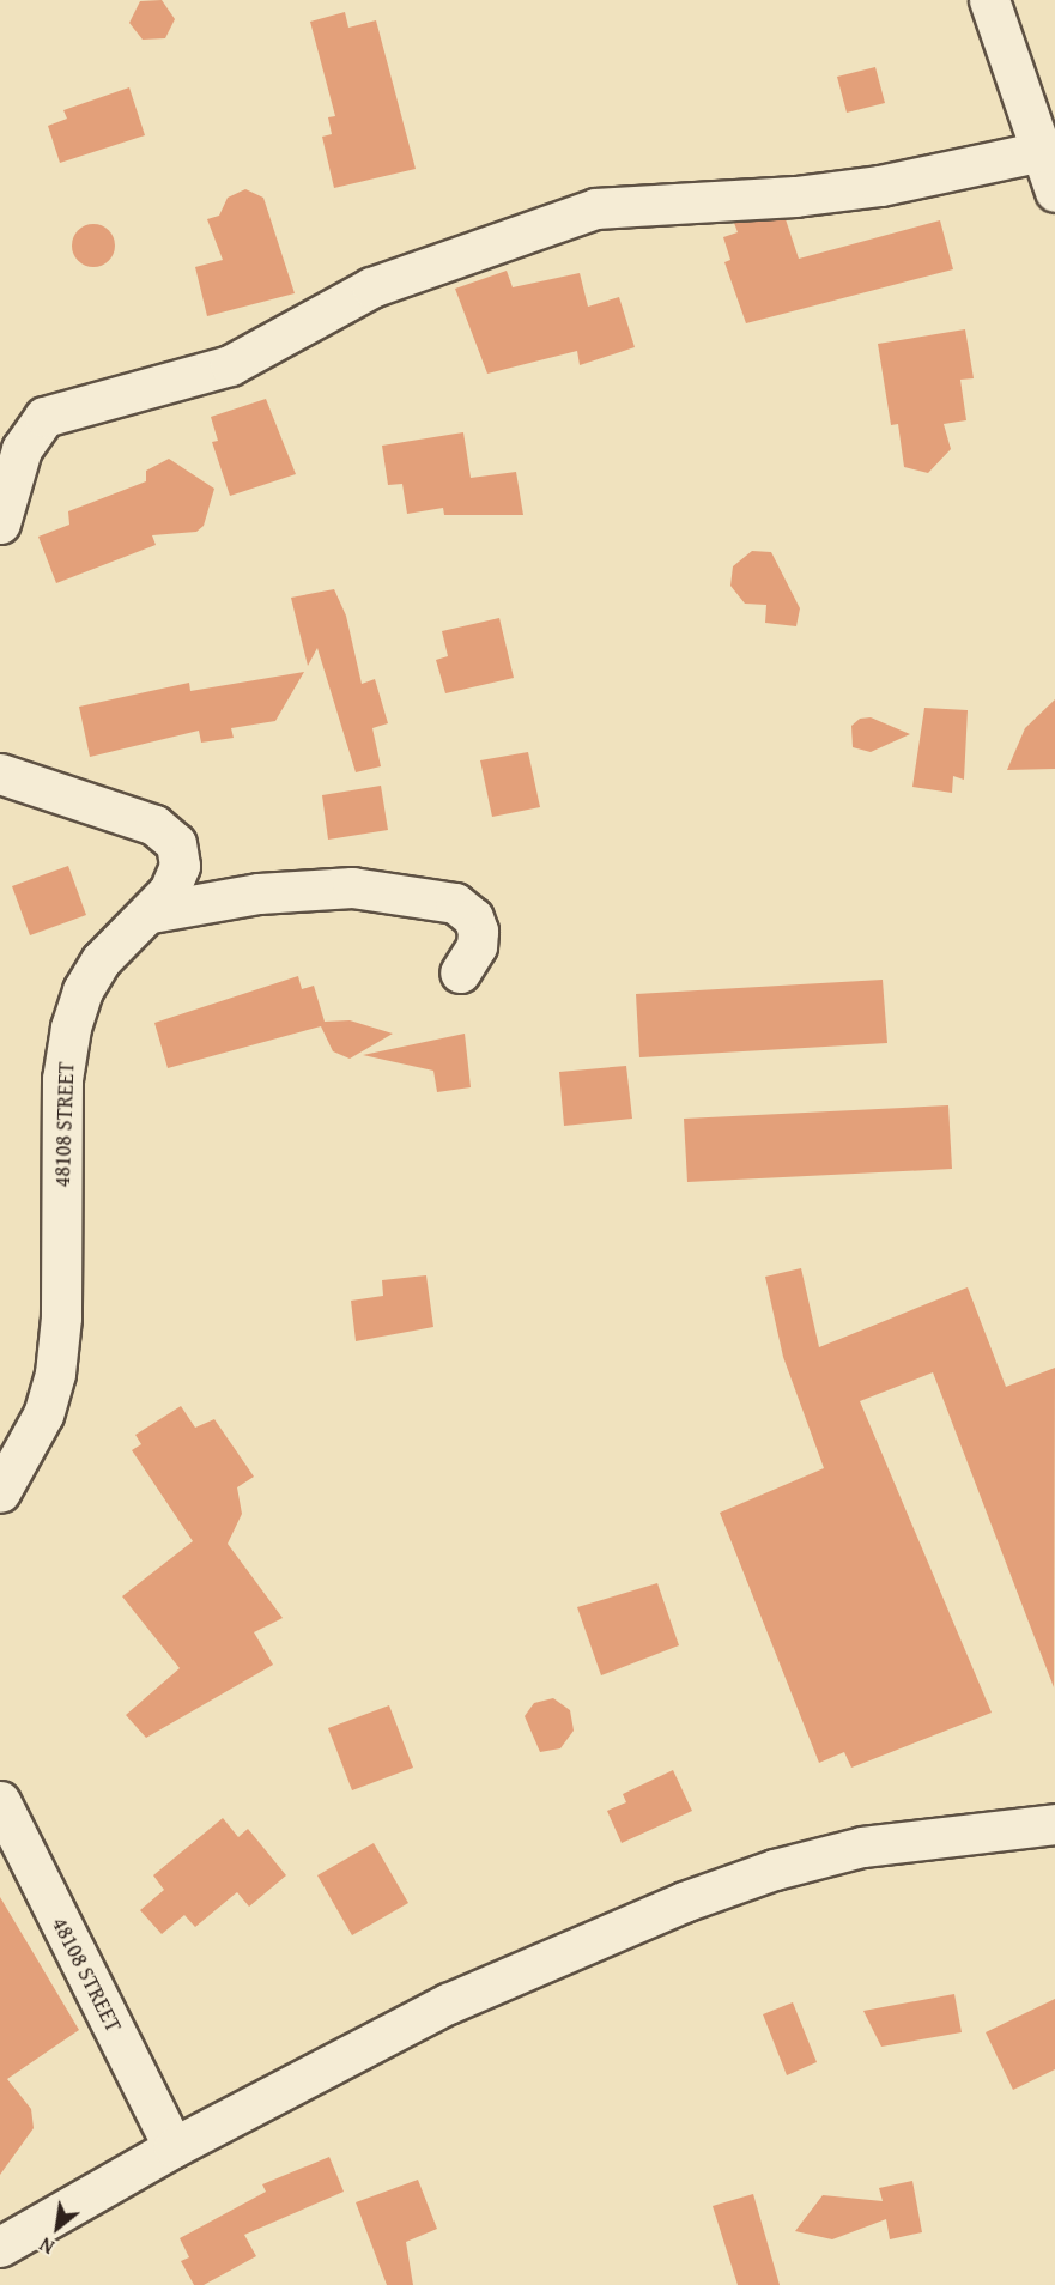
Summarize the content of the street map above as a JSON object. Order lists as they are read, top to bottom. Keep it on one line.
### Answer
{"streets":{"street":["48108 STREET"]},"north":"bottom left"}
